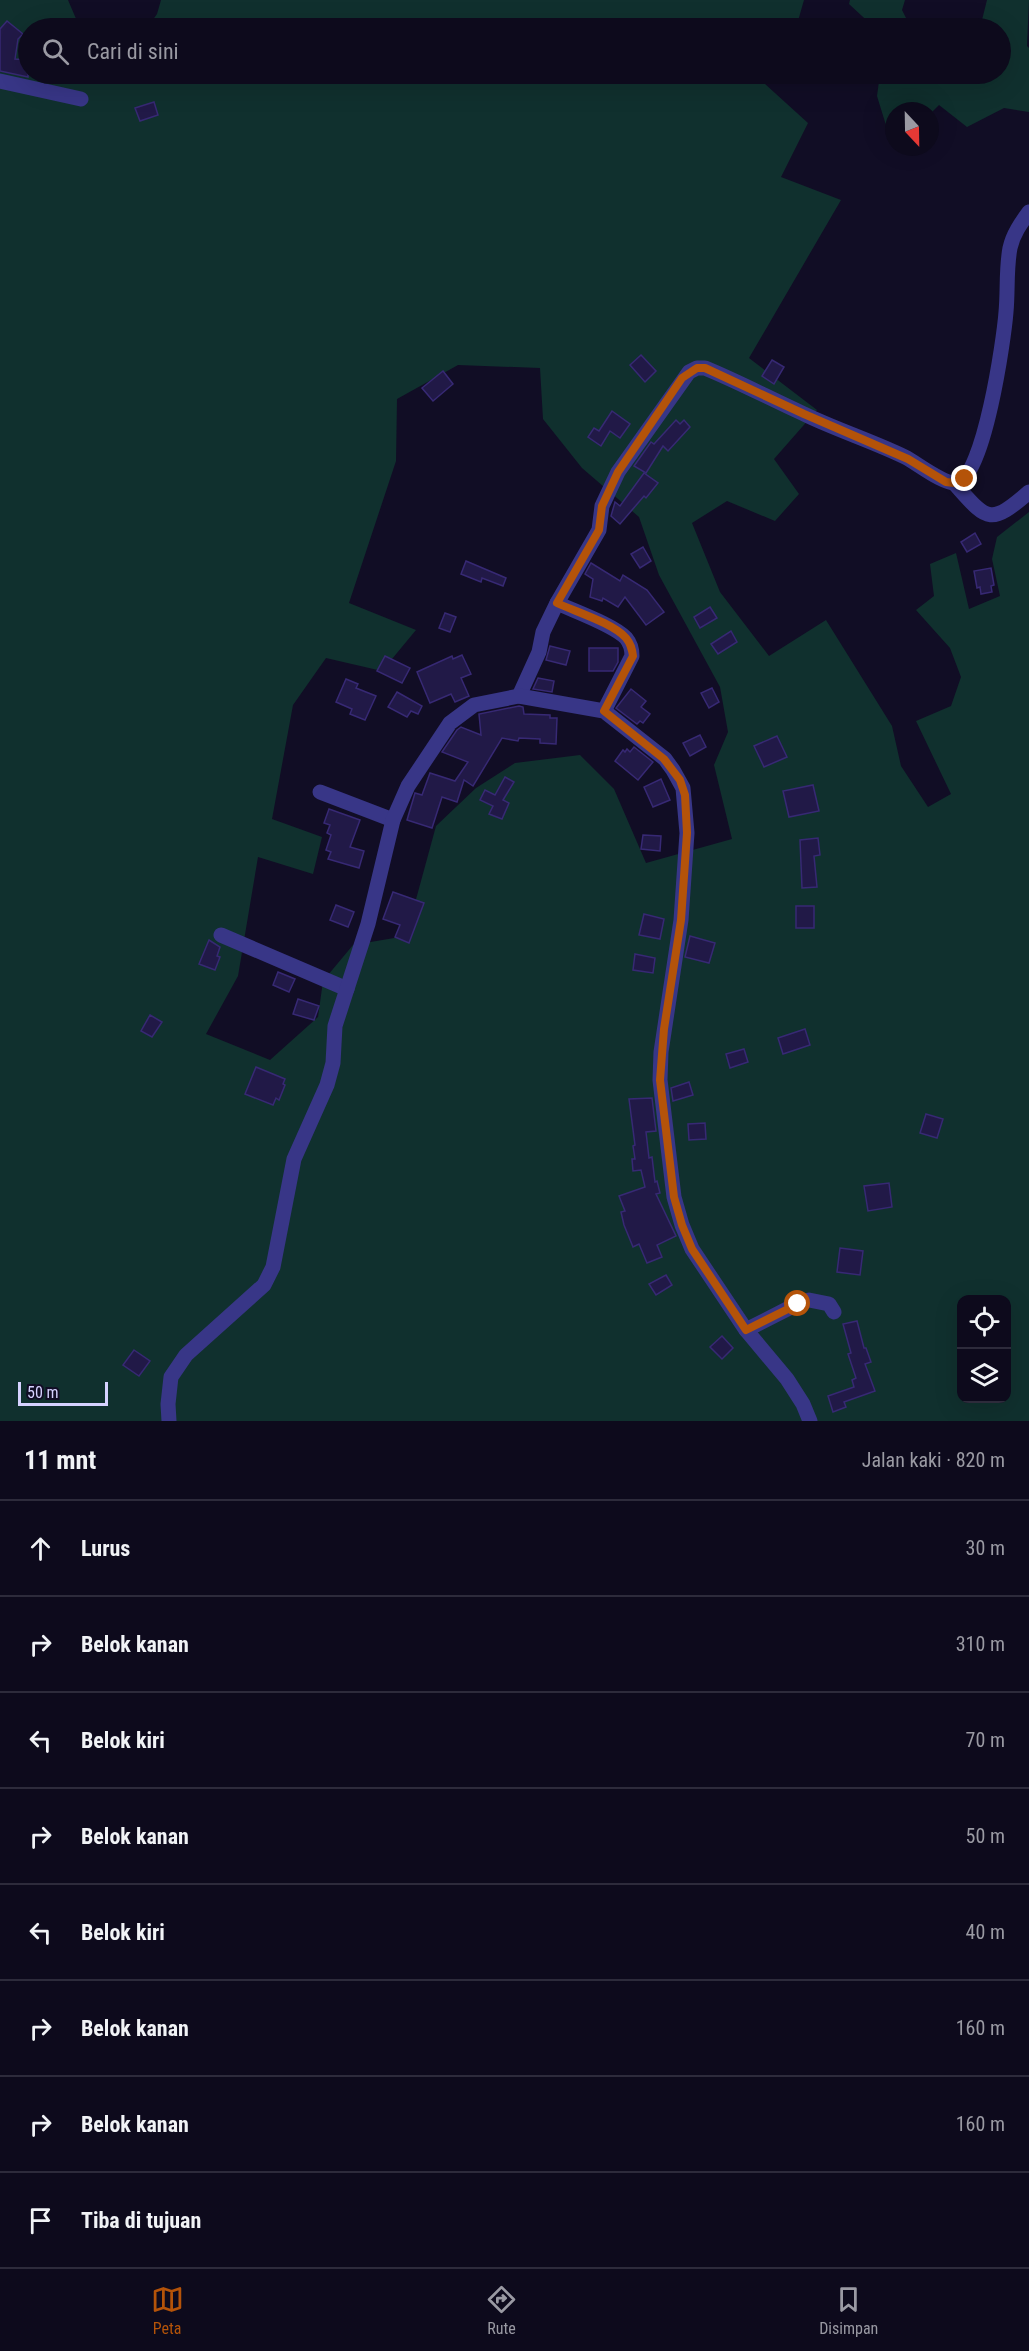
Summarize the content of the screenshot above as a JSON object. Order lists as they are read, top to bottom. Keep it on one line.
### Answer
{"scale_bar":"50 m","north":"bottom","page":{"search":"Cari di sini","scale":"50 m","heading":["11 mnt","Jalan kaki · 820 m"],"list":[["Lurus","30 m"],["Belok kanan","310 m"],["Belok kiri","70 m"],["Belok kanan","50 m"],["Belok kiri","40 m"],["Belok kanan","160 m"],["Belok kanan","160 m"],"Tiba di tujuan"],"nav":["Peta","Rute","Disimpan"]}}
